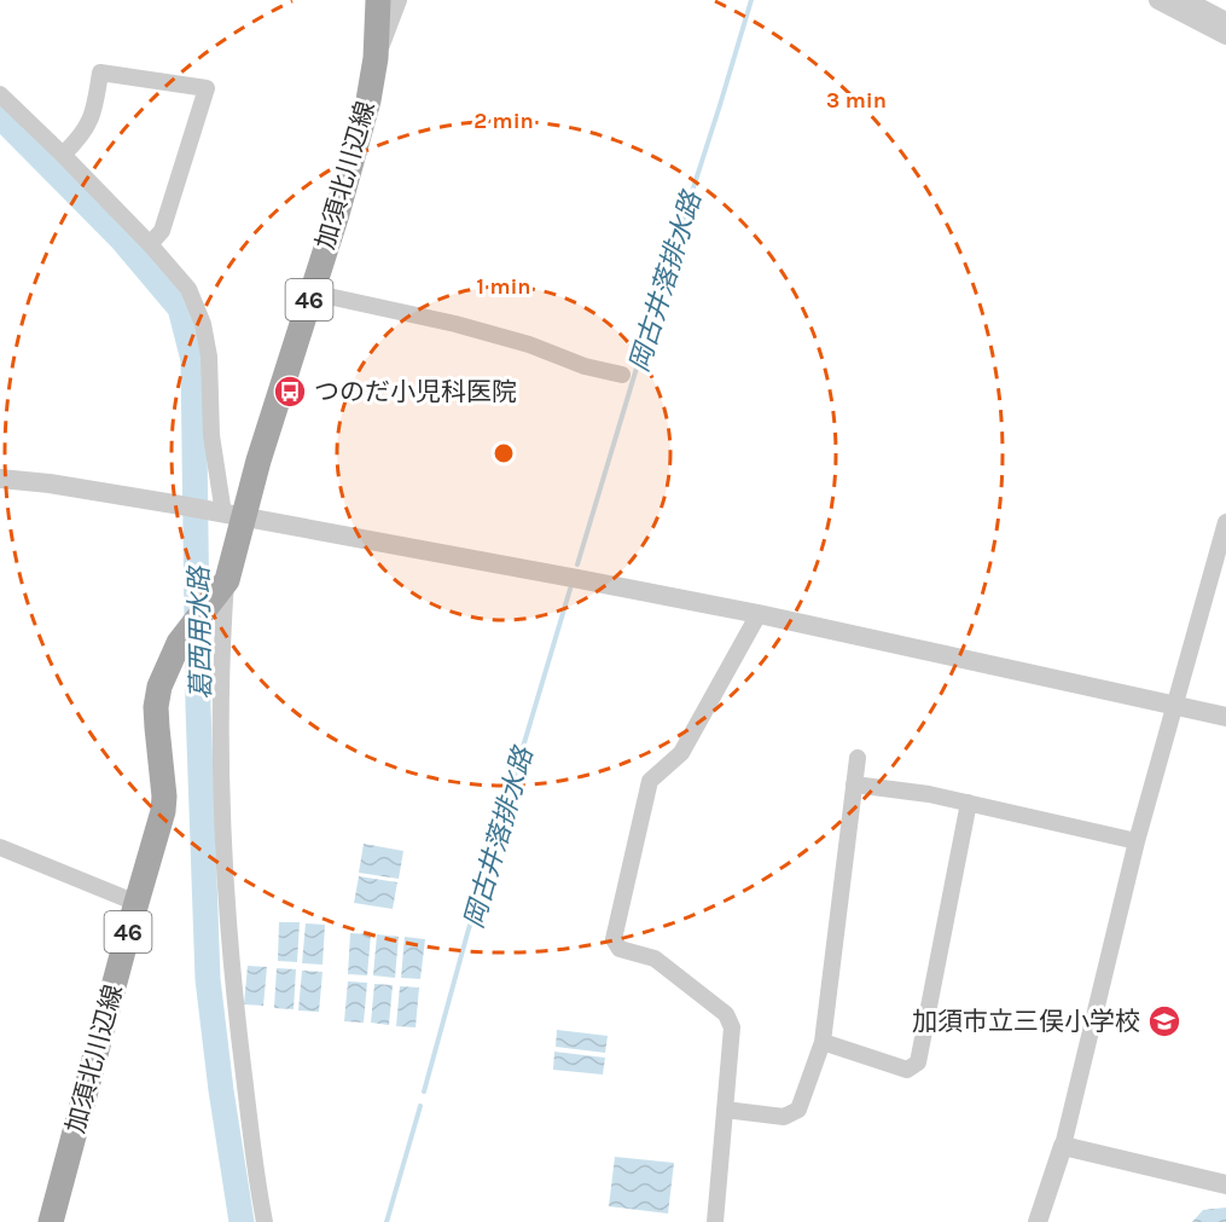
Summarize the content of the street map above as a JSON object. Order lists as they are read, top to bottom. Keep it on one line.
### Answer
{"streets":{"main road":["加須北川辺線","46"]},"water":["岡古井落排水路","葛西用水路"],"places":{"bus stop":["つのだ小児科医院"],"school or university":["加須市立三俣小学校"]},"rings":["3 min","2 min","1 min"]}
